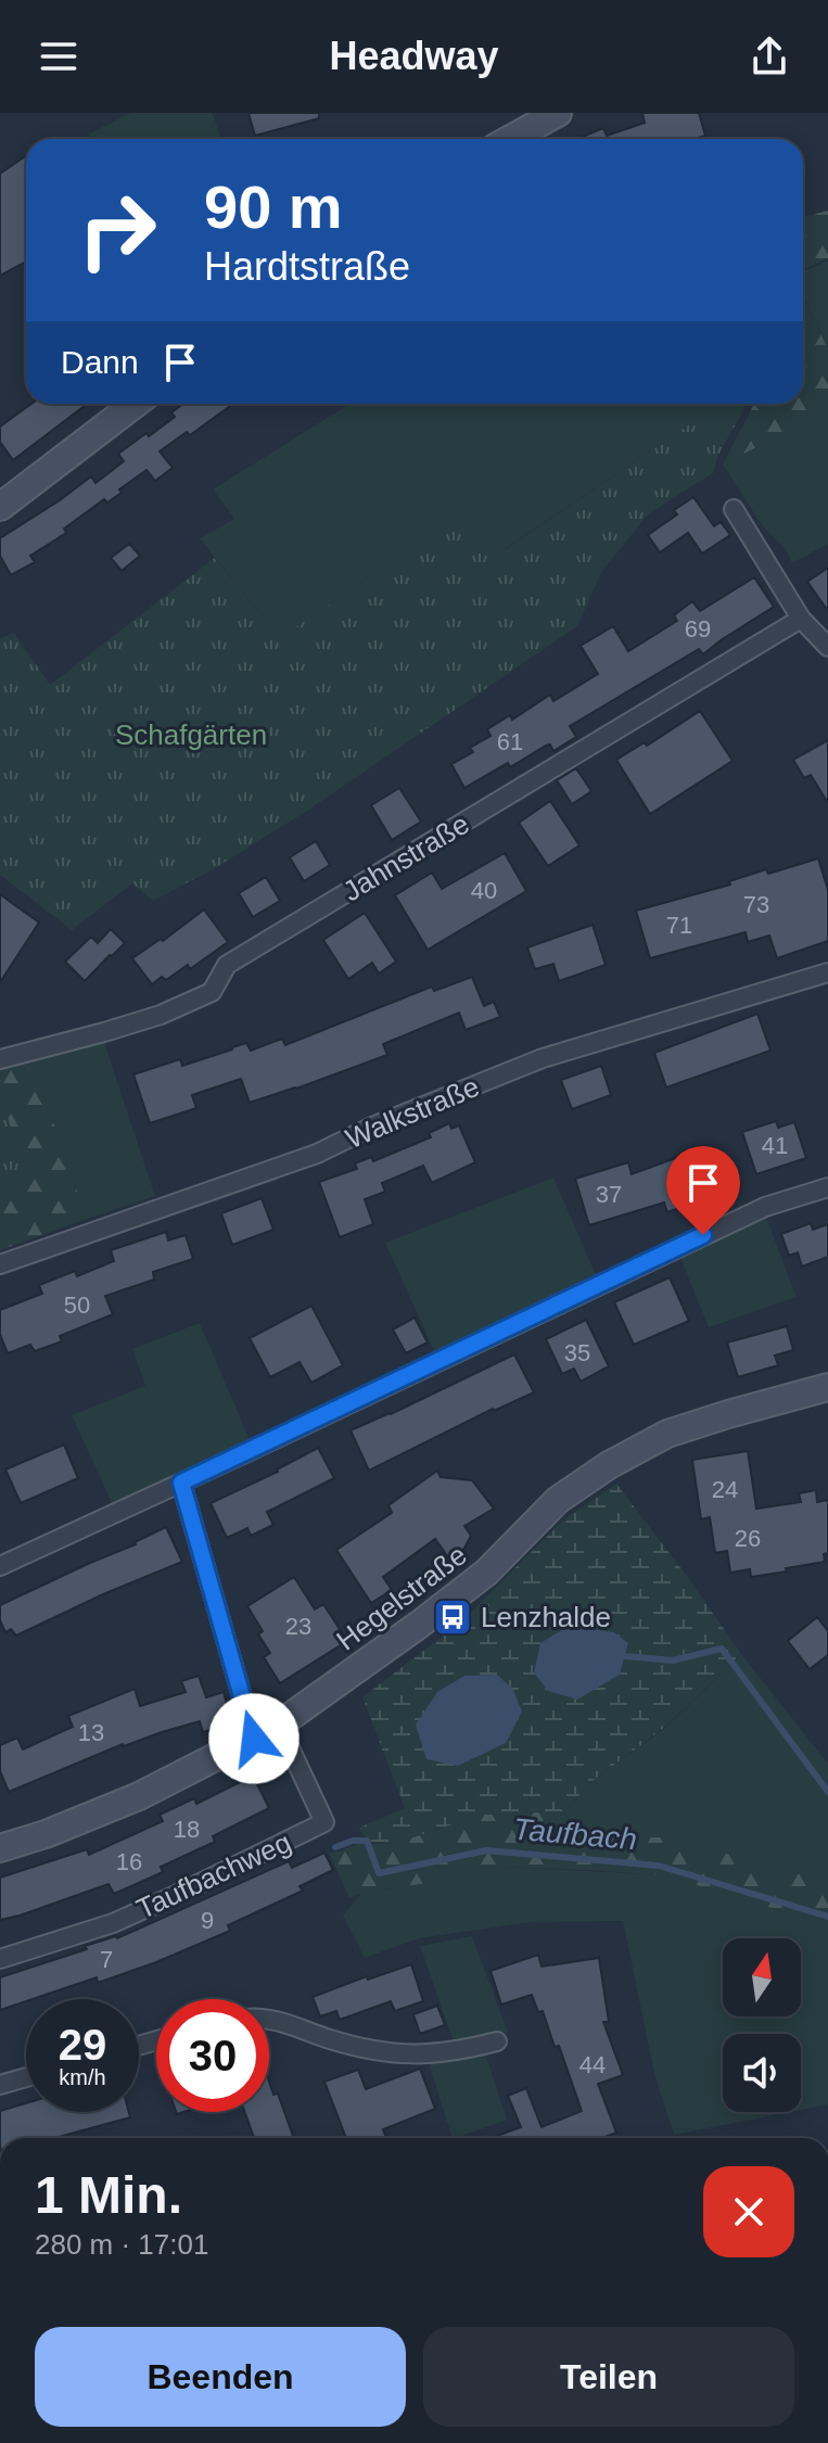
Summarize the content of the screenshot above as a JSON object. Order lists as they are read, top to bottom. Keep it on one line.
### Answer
{"streets":{"street":["Jahnstraße","Walkstraße","Hegelstraße","Taufbachweg"]},"crossings":[["Hegelstraße","Taufbachweg"]],"water":["Taufbach"],"parks":["Schafgärten"],"places":{"bus stop":["Lenzhalde"]},"house_numbers":["69","61","40","73","71","41","37","50","35","24","26","23","13","18","16","9","7","44"],"north":"top","page":{"header":"Headway","turn":["90 m","Hardtstraße"],"then":"Dann","speed":"29 km/h","limit":"30","heading":["1 Min.","280 m · 17:01"],"buttons":["Beenden","Teilen"]}}
